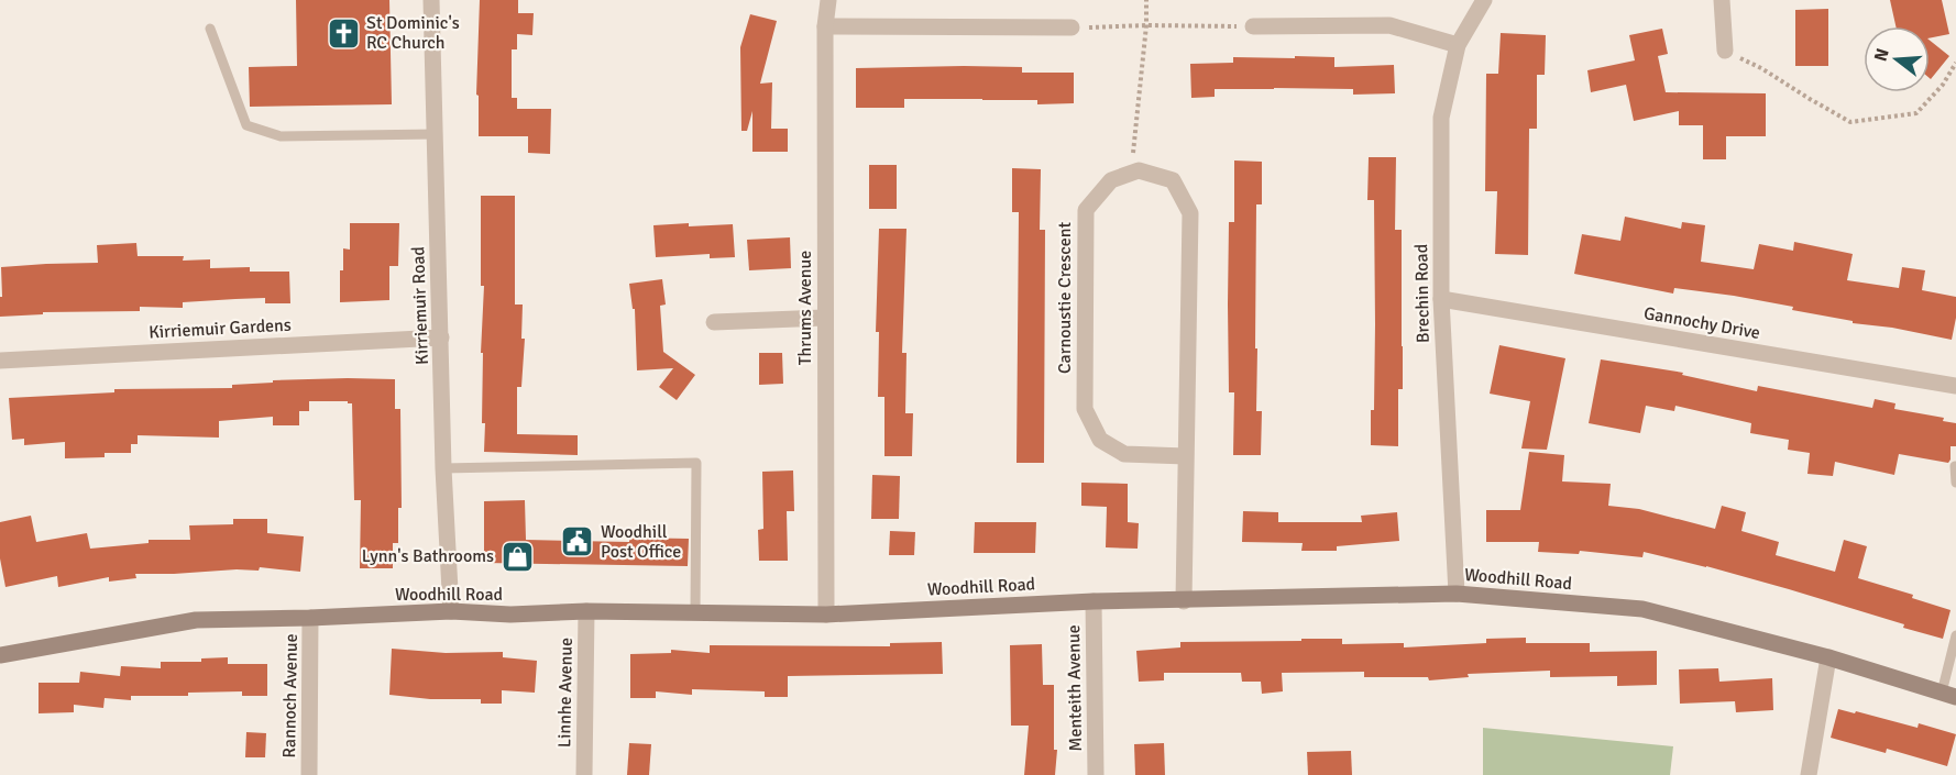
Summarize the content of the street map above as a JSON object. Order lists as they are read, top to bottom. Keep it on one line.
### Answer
{"streets":{"street":["Brechin Road","Carnoustie Crescent","Kirriemuir Road","Thrums Avenue","Gannochy Drive","Kirriemuir Gardens","Woodhill Road","Menteith Avenue","Linnhe Avenue","Rannoch Avenue"]},"crossings":[["Brechin Road","Gannochy Drive"],["Brechin Road","Woodhill Road"],["Kirriemuir Road","Kirriemuir Gardens"],["Kirriemuir Road","Woodhill Road"],["Thrums Avenue","Woodhill Road"],["Woodhill Road","Menteith Avenue"],["Woodhill Road","Linnhe Avenue"],["Woodhill Road","Rannoch Avenue"]],"places":{"church":["St Dominic's RC Church"],"public building":["Woodhill Post Office"],"shop":["Lynn's Bathrooms"]},"north":"left"}
